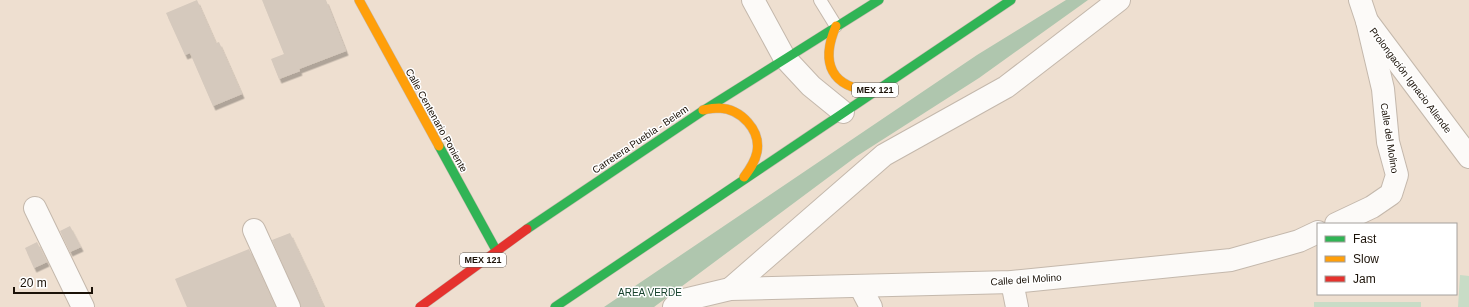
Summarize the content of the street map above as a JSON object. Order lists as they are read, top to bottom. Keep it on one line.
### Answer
{"streets":{"main road":["MEX 121","Calle Centenario Poniente","Carretera Puebla - Belem"],"street":["Prolongación Ignacio Allende","Calle del Molino"]},"crossings":[["Prolongación Ignacio Allende","Calle del Molino"],["Calle Centenario Poniente","Carretera Puebla - Belem"]],"parks":["AREA VERDE"],"legend":["Fast","Slow","Jam"],"scale_bar":"20 m"}
